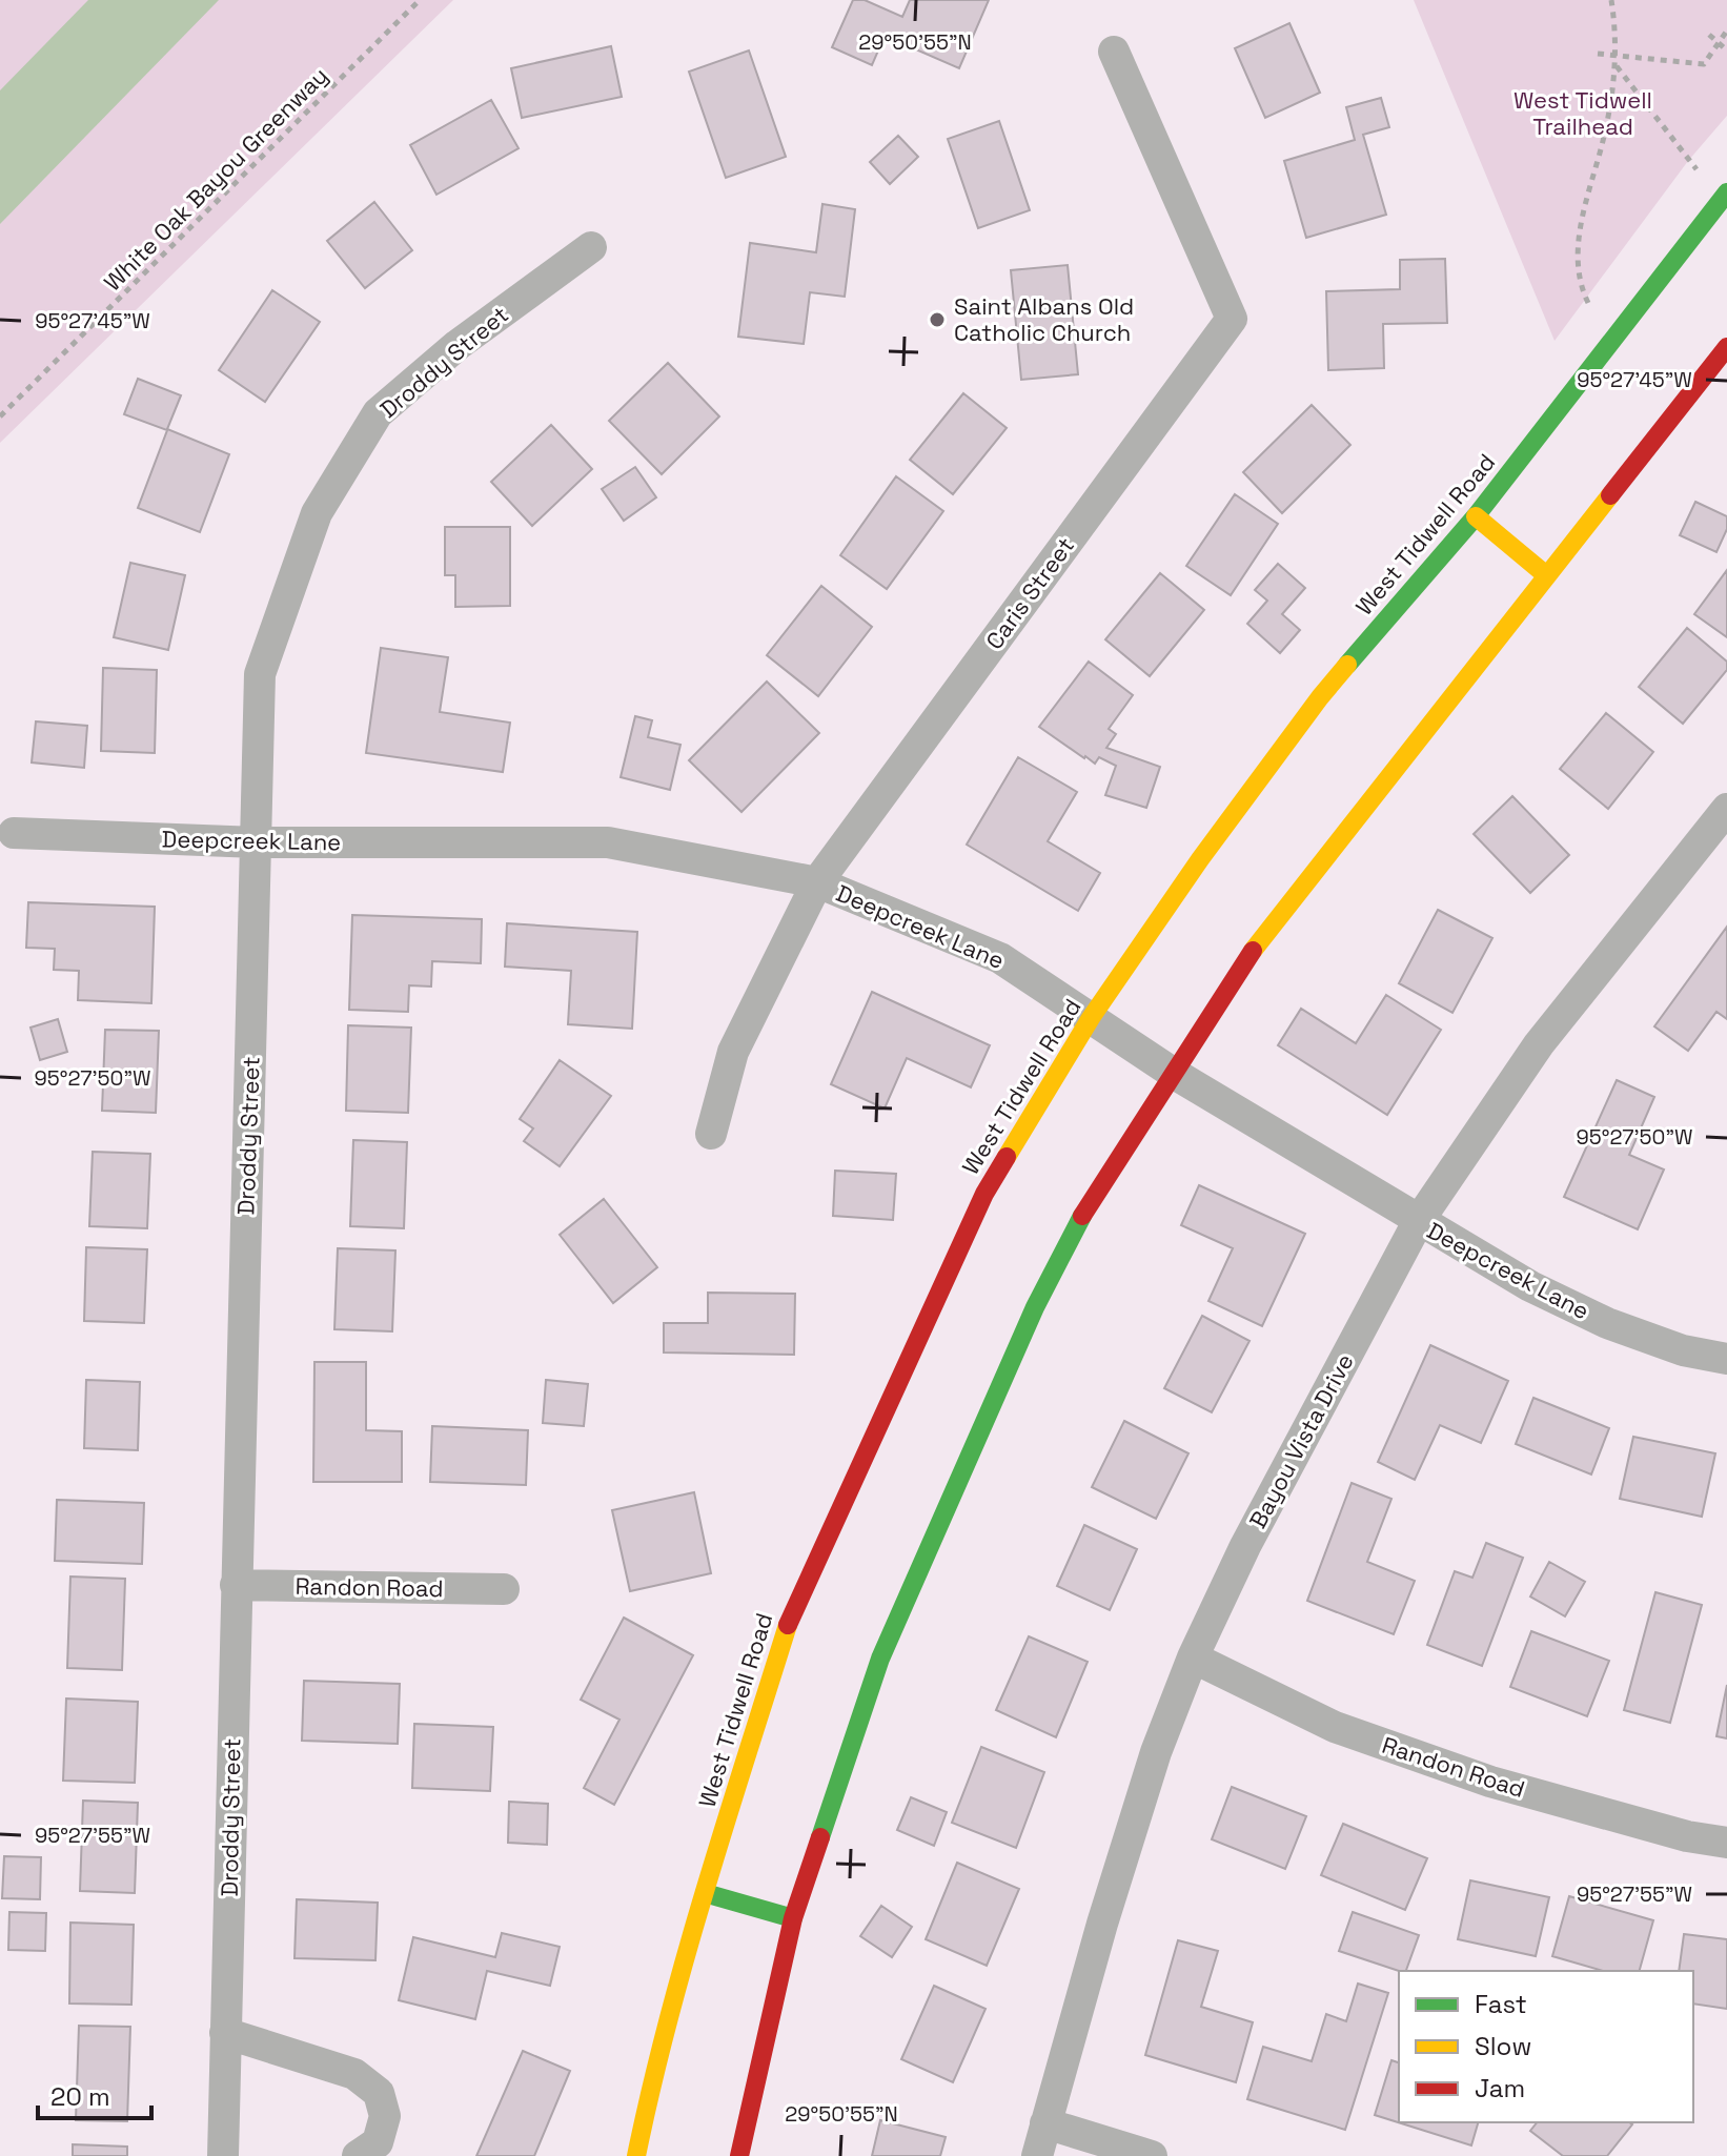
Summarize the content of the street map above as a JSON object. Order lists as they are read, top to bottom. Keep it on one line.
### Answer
{"streets":{"main road":["West Tidwell Road"],"street":["Droddy Street","Caris Street","Deepcreek Lane","Bayou Vista Drive","Randon Road"],"path":["White Oak Bayou Greenway"]},"crossings":[["Droddy Street","Deepcreek Lane"],["Droddy Street","Randon Road"],["West Tidwell Road","Deepcreek Lane"],["Caris Street","Deepcreek Lane"],["Deepcreek Lane","Bayou Vista Drive"],["Bayou Vista Drive","Randon Road"]],"parks":["West Tidwell Trailhead"],"places":["Saint Albans Old Catholic Church"],"legend":["Fast","Slow","Jam"],"scale_bar":"20 m","coordinates":["29°50'55\"N","95°27'45\"W","95°27'50\"W","95°27'55\"W"]}
